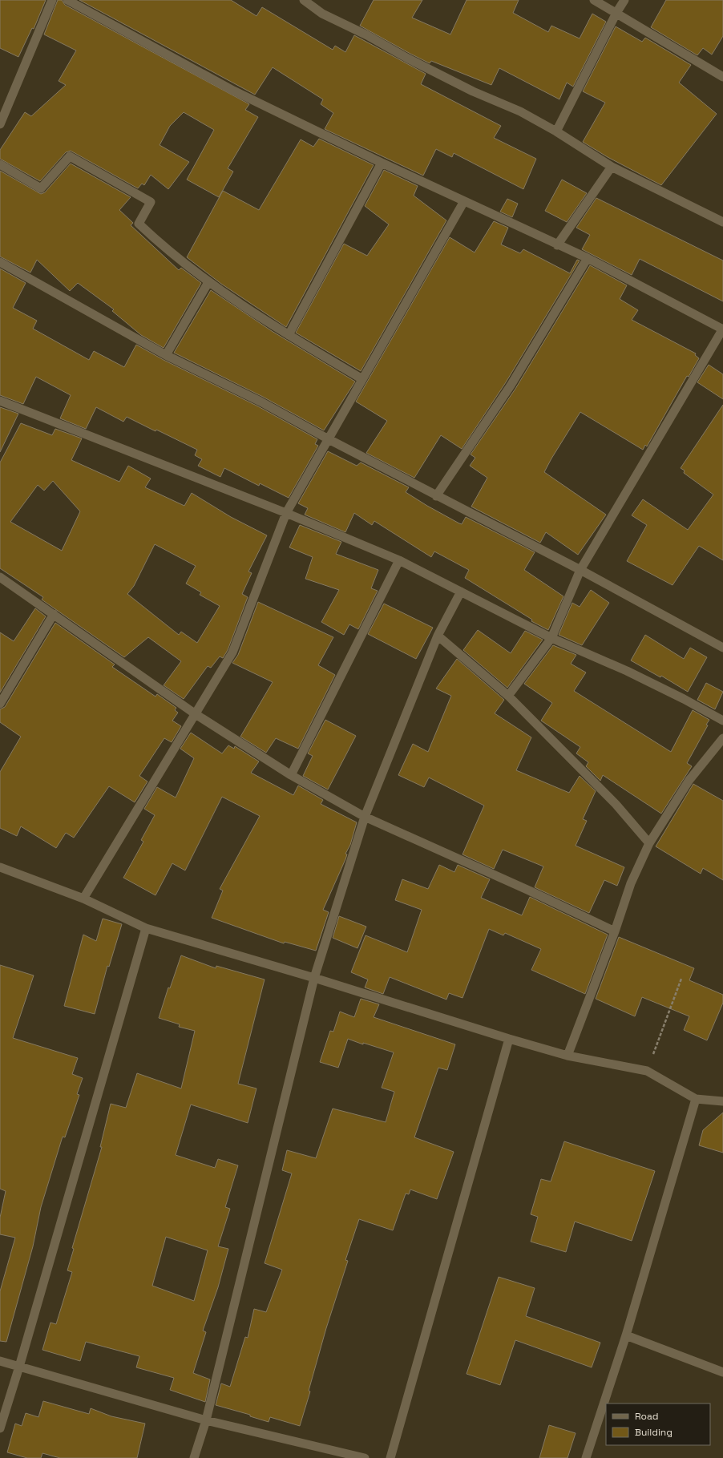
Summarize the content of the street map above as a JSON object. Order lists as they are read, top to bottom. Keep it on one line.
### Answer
{"legend":["Road","Building"]}
